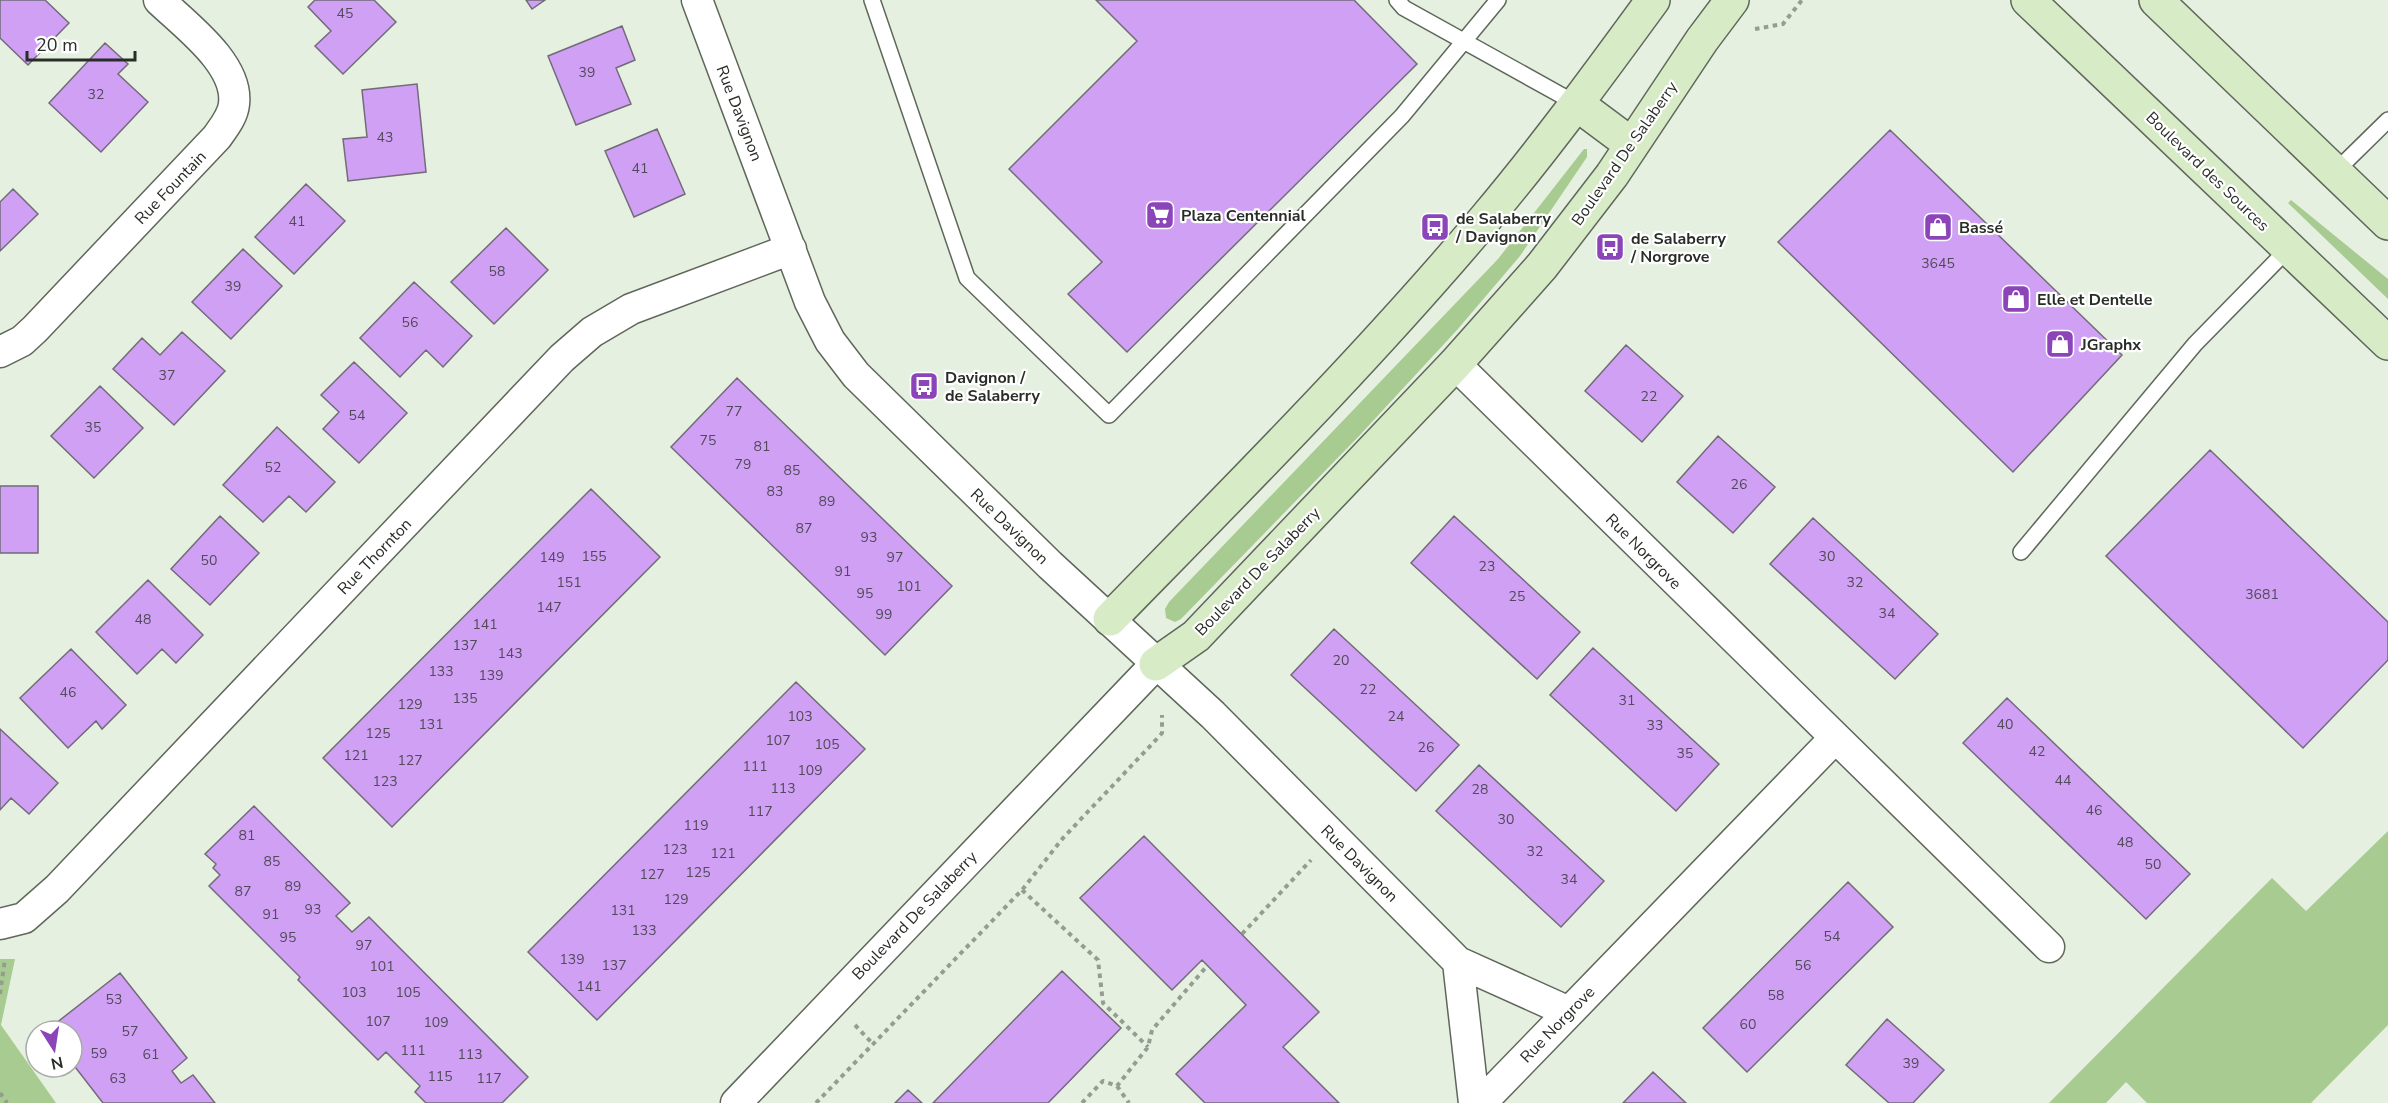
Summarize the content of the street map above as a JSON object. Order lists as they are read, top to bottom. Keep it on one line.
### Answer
{"streets":{"street":["Rue Davignon","Boulevard De Salaberry","Boulevard des Sources","Rue Fountain","Rue Norgrove","Rue Thornton"]},"crossings":[["Rue Davignon","Boulevard De Salaberry"],["Rue Davignon","Rue Norgrove"],["Rue Davignon","Rue Thornton"],["Boulevard De Salaberry","Rue Norgrove"]],"places":{"supermarket":["Plaza Centennial"],"bus stop":["de Salaberry / Davignon","de Salaberry / Norgrove","Davignon / de Salaberry"],"shop":["Bassé","Elle et Dentelle","JGraphx"]},"house_numbers":["45","39","32","43","41","41","3645","58","39","56","37","22","77","54","35","75","81","79","52","85","26","83","89","87","93","155","30","149","97","50","23","91","151","32","101","95","3681","25","147","34","99","48","141","137","143","20","133","139","22","46","135","31","129","103","24","131","40","33","125","107","105","26","42","35","121","127","111","109","44","123","113","28","46","117","30","119","81","48","123","32","121","85","50","125","127","34","89","87","129","93","131","91","133","54","95","97","139","137","56","101","141","103","105","58","53","107","109","60","57","111","59","61","113","39","115","63","117"],"scale_bar":"20 m","north":"bottom"}
